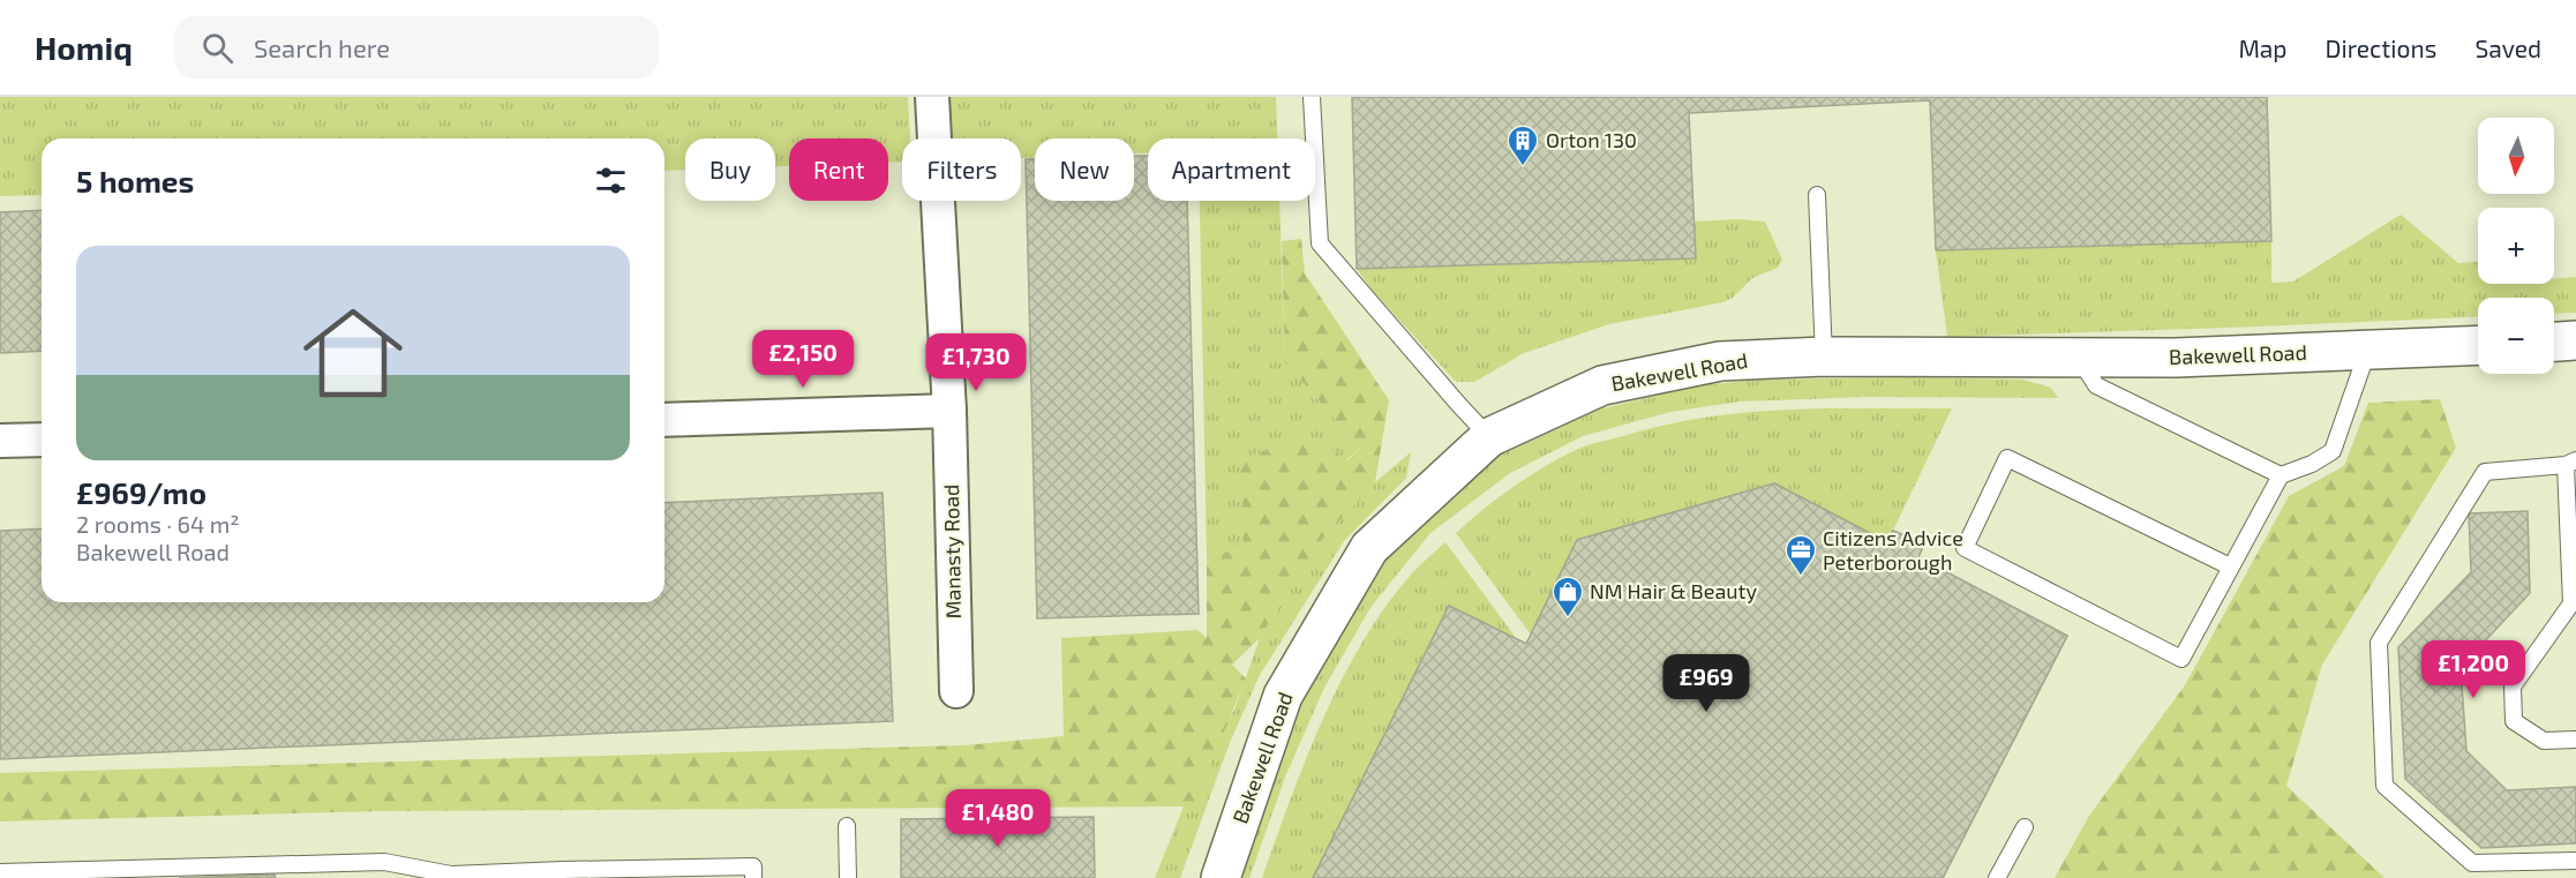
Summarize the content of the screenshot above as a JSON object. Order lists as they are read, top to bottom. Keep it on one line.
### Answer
{"streets":{"street":["Bakewell Road","Manasty Road"]},"places":{"building":["Orton 130"],"office":["Citizens Advice Peterborough"],"shop":["NM Hair & Beauty"]},"north":"bottom","page":{"header":"Homiq","search":"Search here","nav":["Map","Directions","Saved"],"map_buttons":["+","−"],"chip":["Buy","Rent","Filters","New","Apartment"],"heading":"5 homes","list":[{"name":"£969/mo","note":"2 rooms · 64 m² · Bakewell Road"}],"price":["£2,150","£1,730","£1,200","£969","£1,480"]}}
